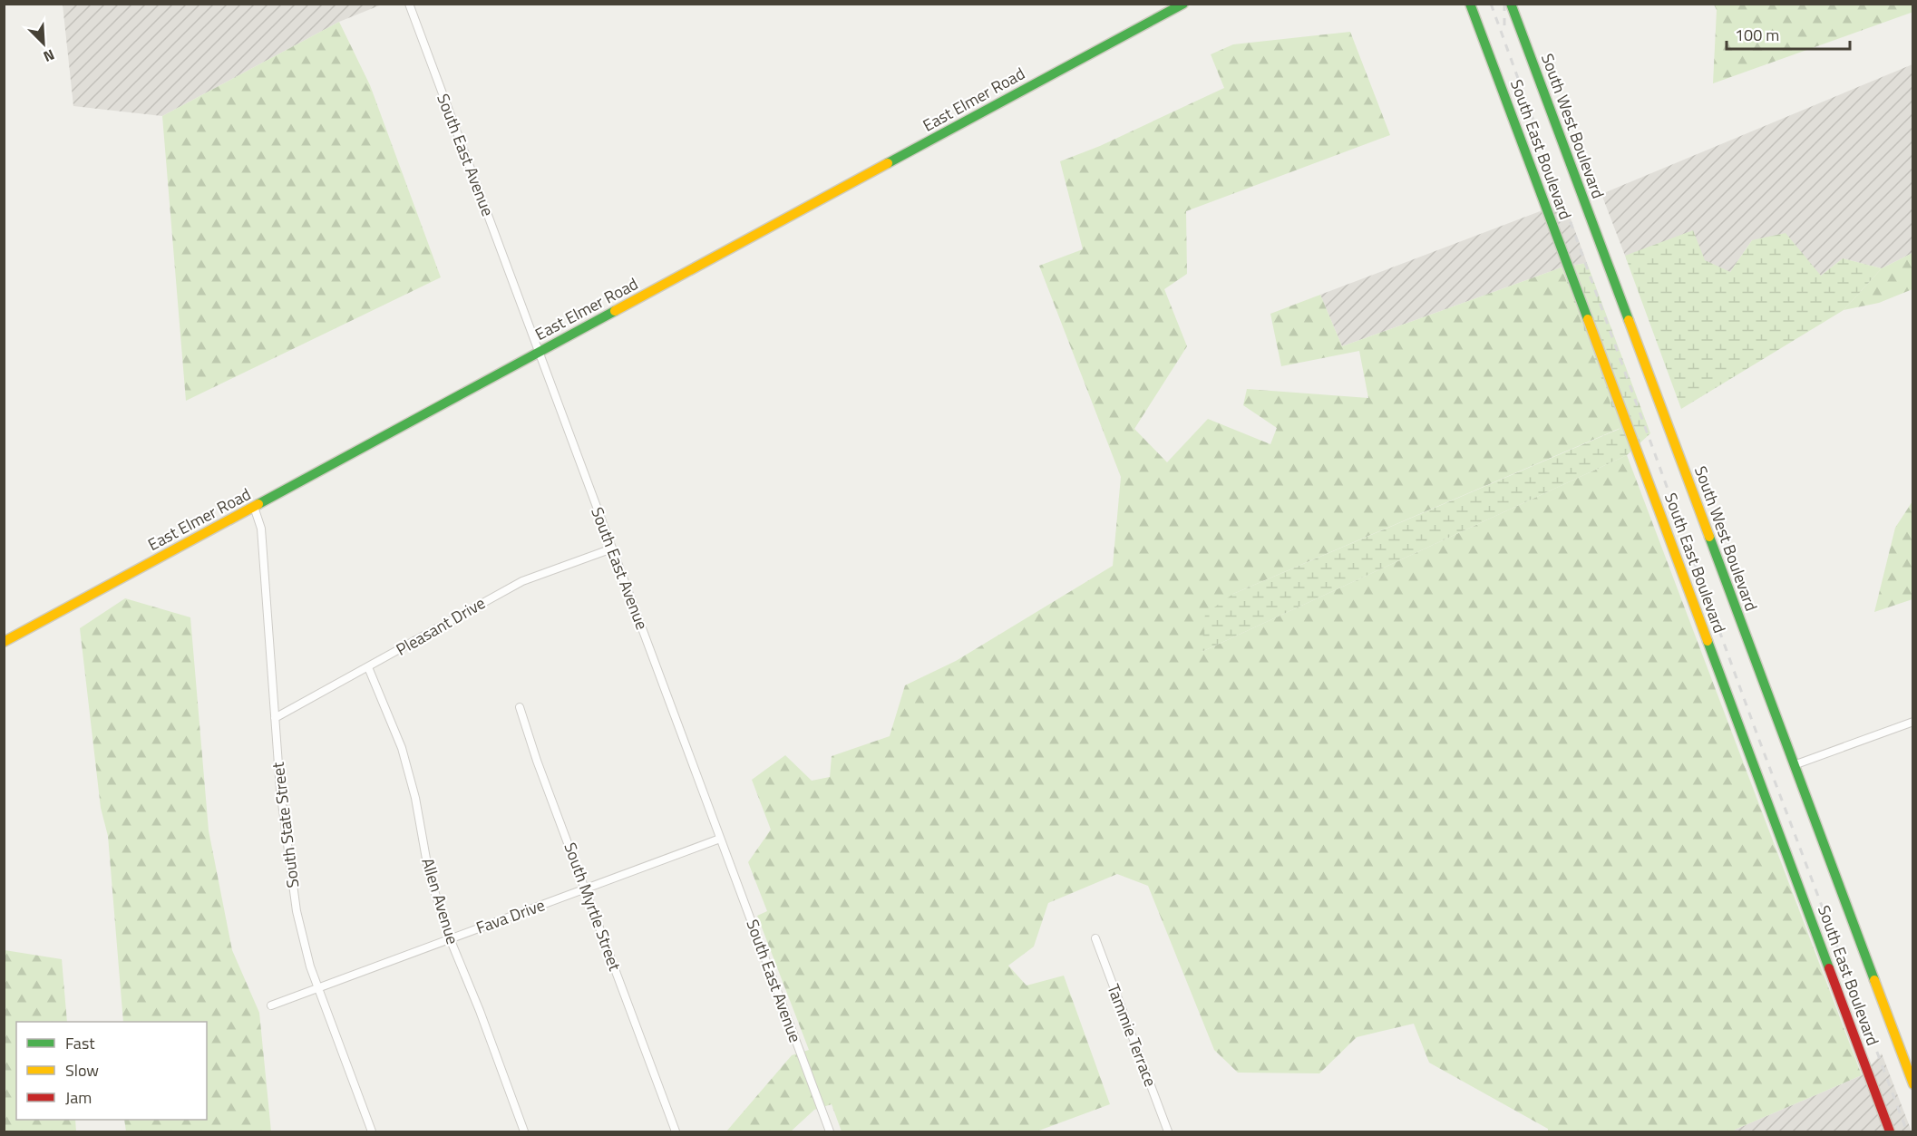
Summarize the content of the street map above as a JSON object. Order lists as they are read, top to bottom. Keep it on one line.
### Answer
{"streets":{"main road":["East Elmer Road","South West Boulevard","South East Boulevard"],"street":["South East Avenue","Pleasant Drive","South State Street","Allen Avenue","South Myrtle Street","Fava Drive","Tammie Terrace"]},"crossings":[["East Elmer Road","South East Avenue"],["East Elmer Road","South State Street"],["South East Avenue","Pleasant Drive"],["South East Avenue","Fava Drive"],["Pleasant Drive","South State Street"],["Pleasant Drive","Allen Avenue"],["South State Street","Fava Drive"],["Allen Avenue","Fava Drive"],["South Myrtle Street","Fava Drive"]],"legend":["Fast","Slow","Jam"],"scale_bar":"100 m","north":"bottom right"}
